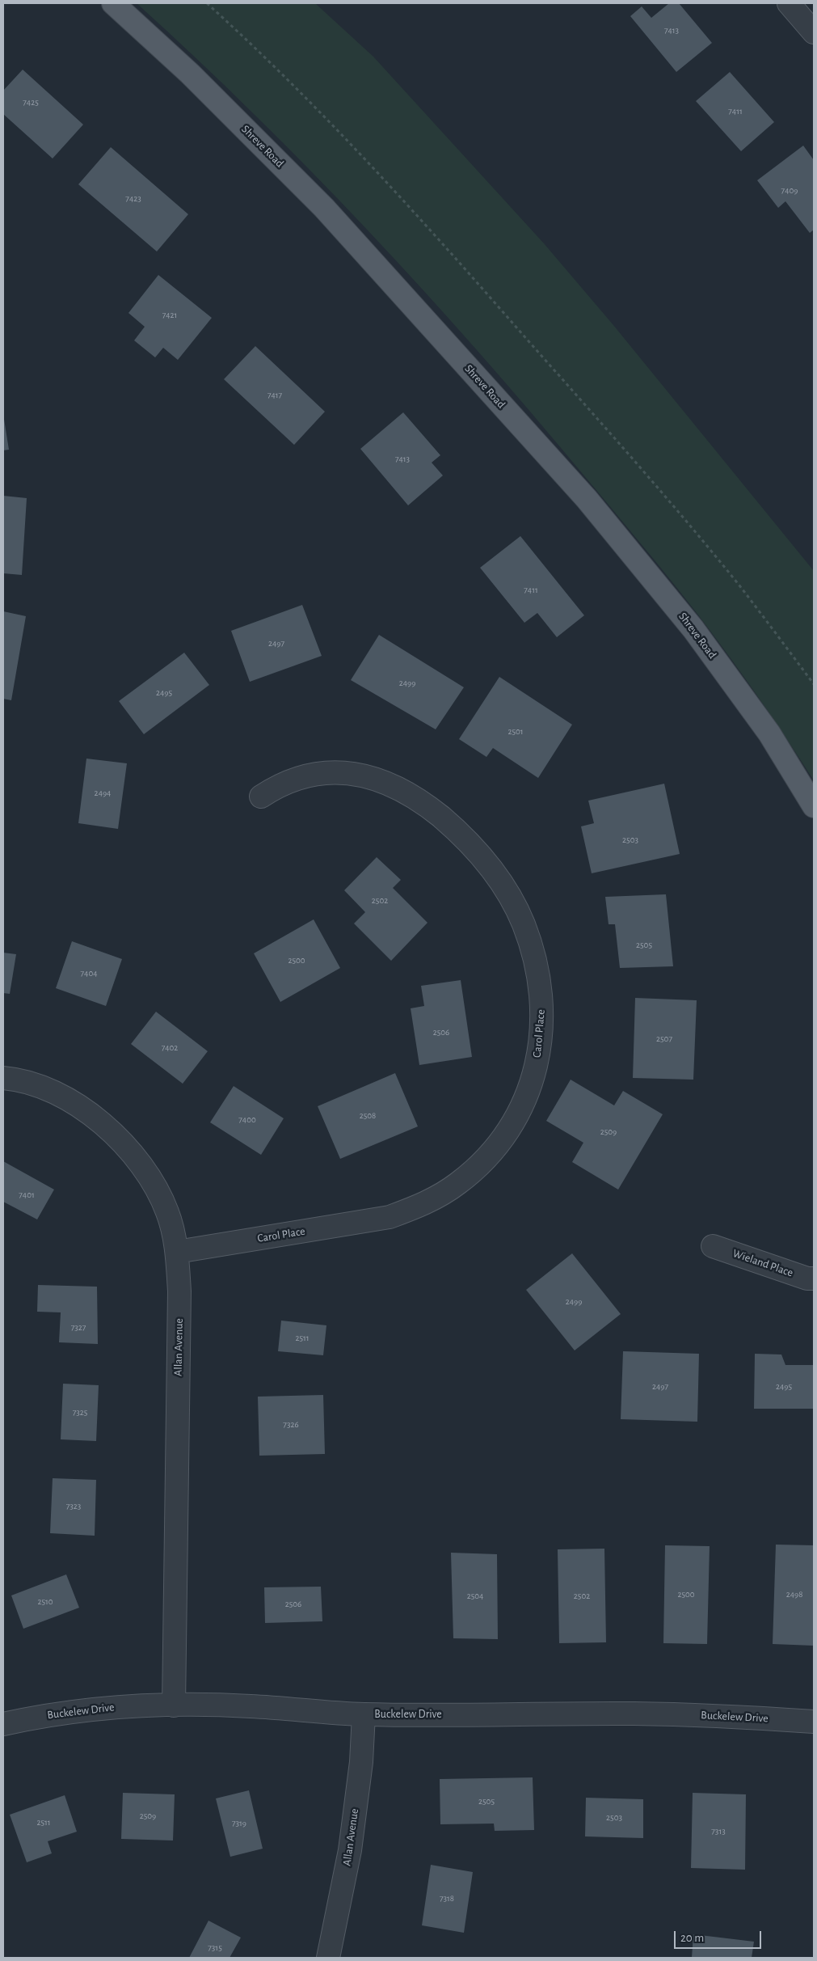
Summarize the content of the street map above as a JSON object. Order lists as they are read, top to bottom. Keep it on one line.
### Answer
{"streets":{"main road":["Shreve Road"],"street":["Carol Place","Wieland Place","Allan Avenue","Buckelew Drive"]},"crossings":[["Carol Place","Allan Avenue"],["Allan Avenue","Buckelew Drive"]],"house_numbers":["7413","7425","7411","7409","7423","7421","7417","7413","7411","2497","2499","2495","2501","2494","2503","2502","2505","2500","7404","2506","2507","7402","2508","7400","2509","7401","2499","7327","2511","2497","2495","7325","7326","7323","2500","2498","2504","2502","2510","2506","2505","2509","2503","2511","7319","7313","7318","7315"],"scale_bar":"20 m"}
